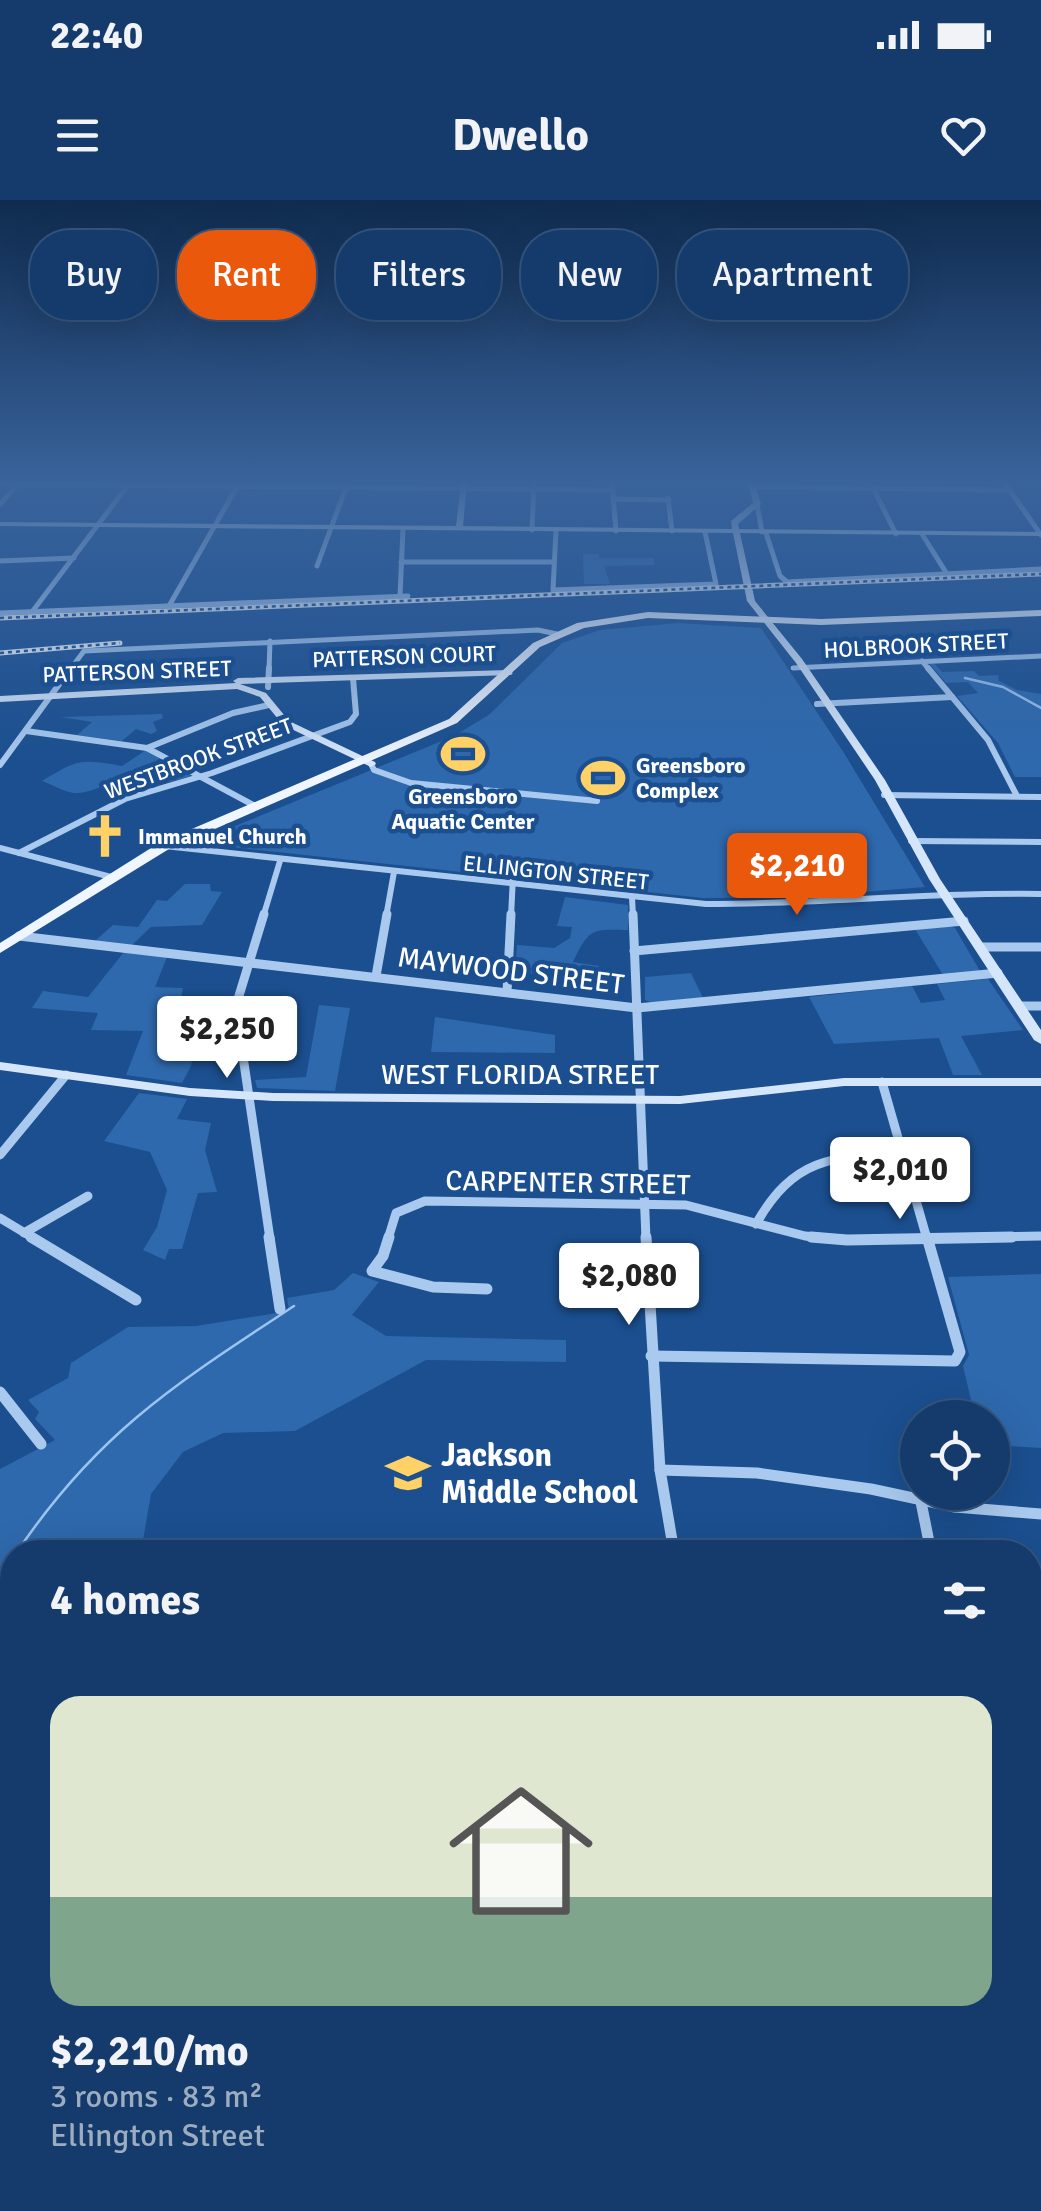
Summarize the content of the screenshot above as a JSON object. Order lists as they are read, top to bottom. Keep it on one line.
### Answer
{"streets":{"main road":["PATTERSON COURT","PATTERSON STREET","WEST FLORIDA STREET"],"street":["HOLBROOK STREET","WESTBROOK STREET","ELLINGTON STREET","MAYWOOD STREET","CARPENTER STREET"]},"crossings":[["PATTERSON COURT","PATTERSON STREET"],["PATTERSON COURT","WESTBROOK STREET"],["PATTERSON STREET","WESTBROOK STREET"]],"places":{"sports":["Greensboro Aquatic Center","Greensboro Complex"],"church":["Immanuel Church"],"school or university":["Jackson Middle School"]},"page":{"status":"22:40","header":"Dwello","chip":["Buy","Rent","Filters","New","Apartment"],"price":["$2,210","$2,250","$2,010","$2,080"],"heading":"4 homes","list":[{"name":"$2,210/mo","note":"3 rooms · 83 m² · Ellington Street"}]}}
